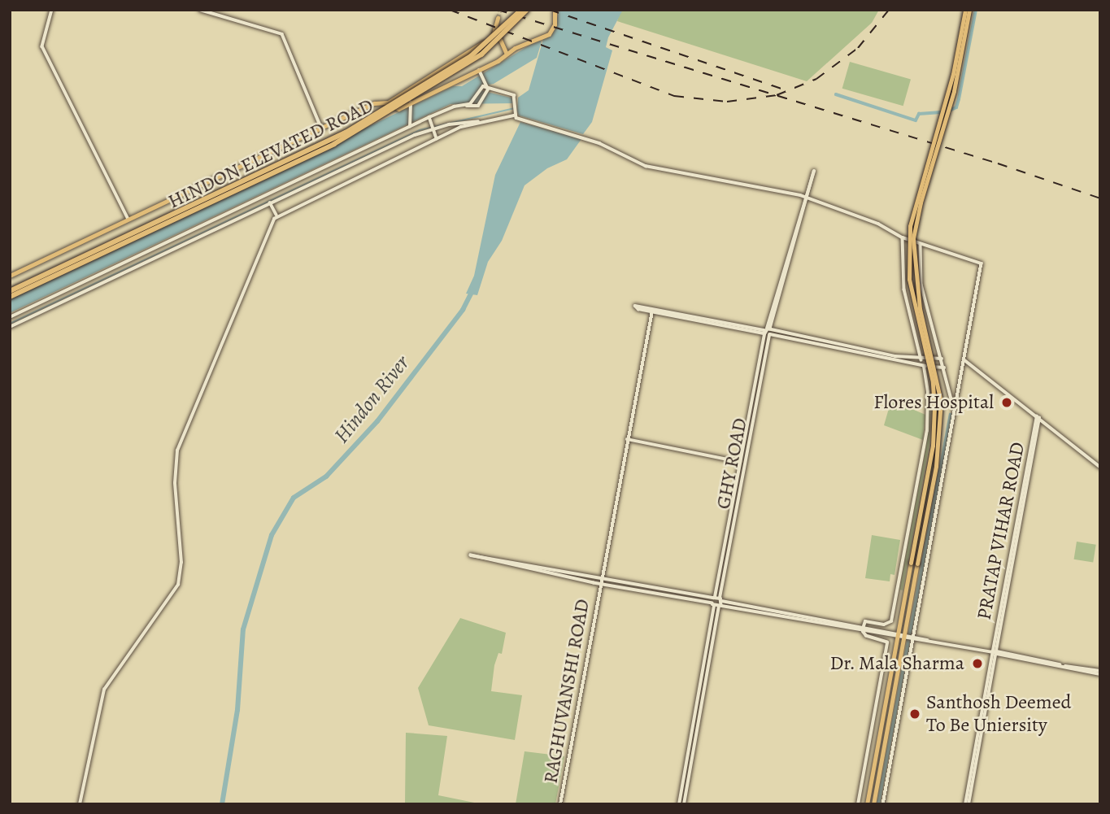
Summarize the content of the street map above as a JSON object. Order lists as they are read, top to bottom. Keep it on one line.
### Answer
{"streets":{"highway":["HINDON ELEVATED ROAD"],"street":["GHY ROAD","PRATAP VIHAR ROAD","RAGHUVANSHI ROAD"]},"water":["Hindon River"],"places":["Flores Hospital","Dr. Mala Sharma","Santhosh Deemed To Be Uniersity"]}
